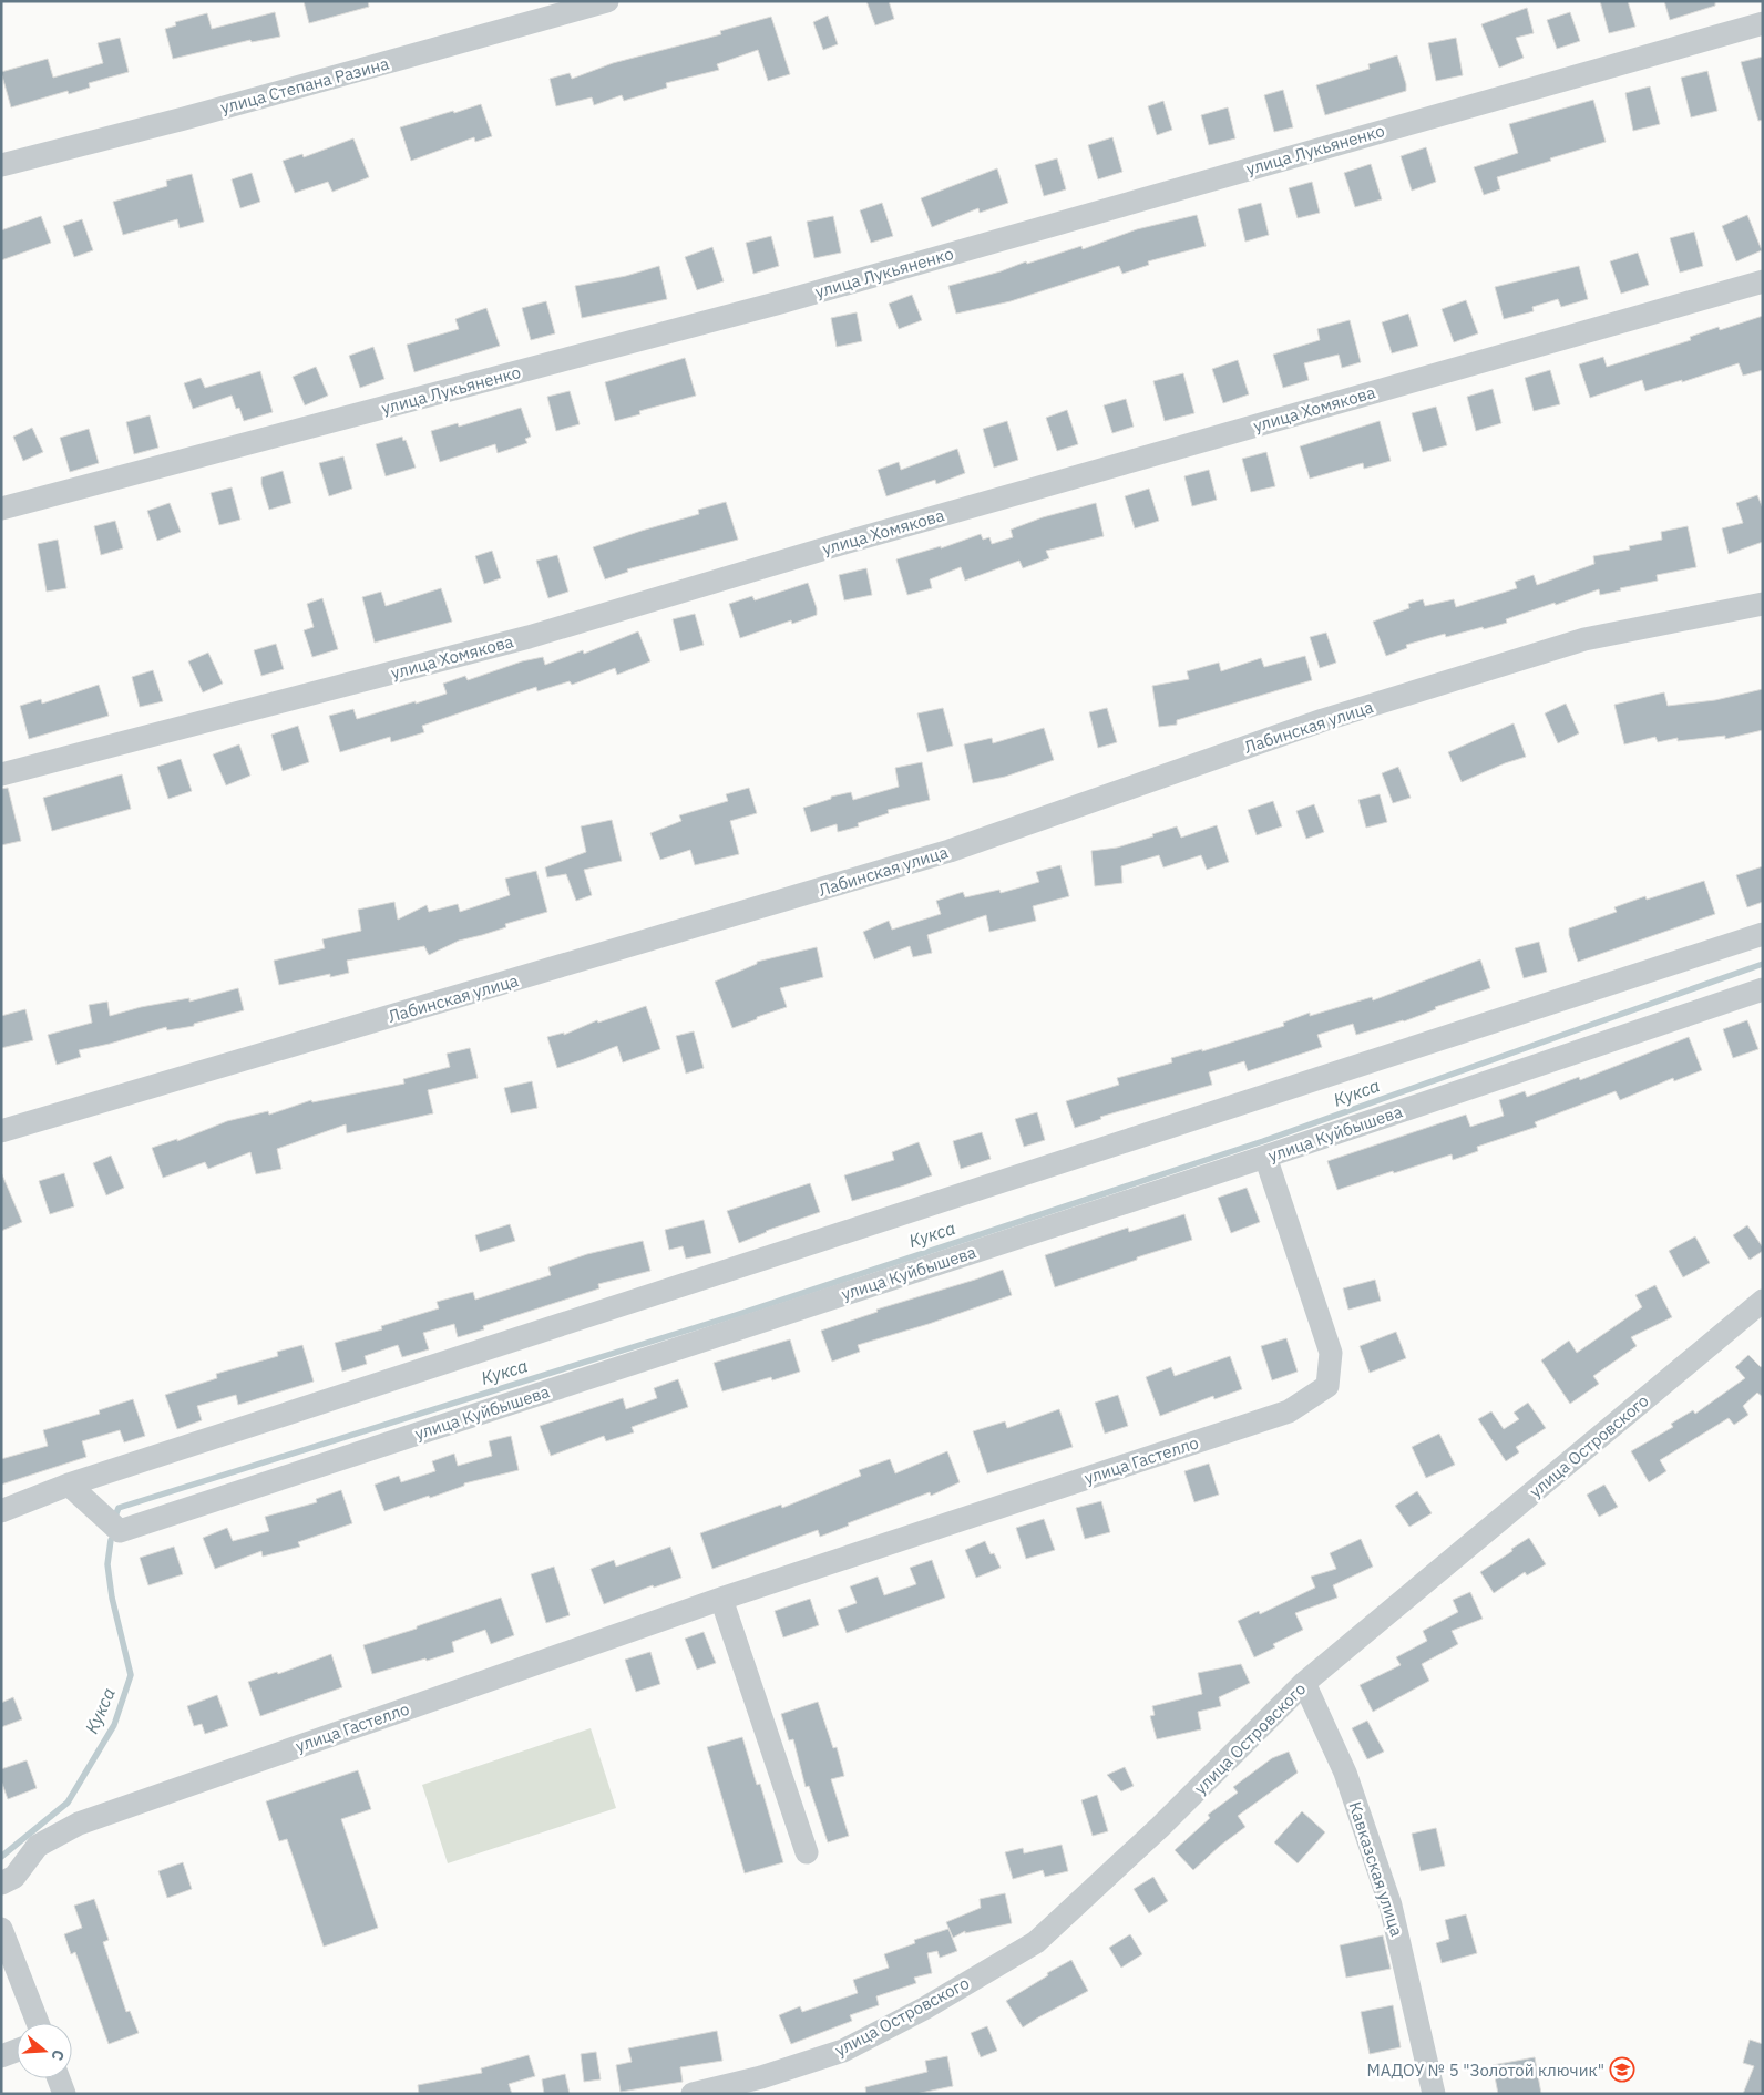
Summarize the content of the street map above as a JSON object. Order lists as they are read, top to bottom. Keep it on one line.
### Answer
{"streets":{"street":["улица Степана Разина","улица Лукьяненко","улица Хомякова","Лабинская улица","улица Куйбышева","улица Островского","улица Гастелло","Кавказская улица"]},"crossings":[["улица Куйбышева","улица Гастелло"],["улица Островского","Кавказская улица"]],"water":["Кукса"],"places":{"school or university":["МАДОУ № 5 \"Золотой ключик\""]},"north":"right"}
